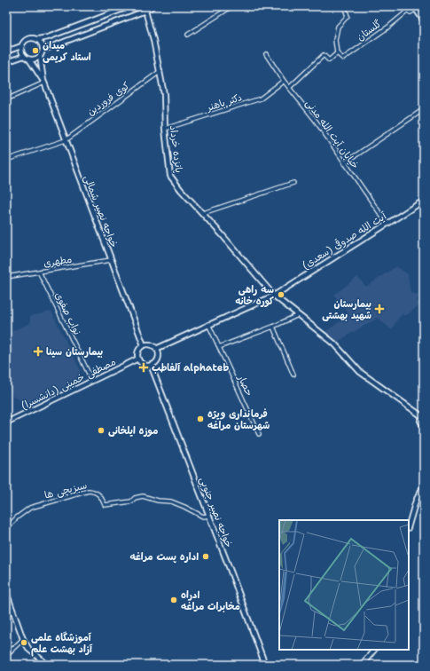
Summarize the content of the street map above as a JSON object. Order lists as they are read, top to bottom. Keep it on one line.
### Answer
{"streets":{"street":["گلستان","کوی فروردین","دکتر باهنر","خیابان آیت الله مدنی","پانزده خرداد","خواجه نصیر شمالی","آیت الله صدوقی (سعدی)","مطهری","نواب صفوی","مصطفی خمینی (دانشسرا)","حصار","سبزیچی ها","خواجه نصیر جنوبی"]},"crossings":[["کوی فروردین","پانزده خرداد"],["کوی فروردین","خواجه نصیر شمالی"],["دکتر باهنر","خیابان آیت الله مدنی"],["دکتر باهنر","پانزده خرداد"],["خیابان آیت الله مدنی","آیت الله صدوقی (سعدی)"],["پانزده خرداد","آیت الله صدوقی (سعدی)"],["خواجه نصیر شمالی","آیت الله صدوقی (سعدی)"],["خواجه نصیر شمالی","مطهری"],["خواجه نصیر شمالی","مصطفی خمینی (دانشسرا)"],["خواجه نصیر شمالی","خواجه نصیر جنوبی"],["آیت الله صدوقی (سعدی)","مصطفی خمینی (دانشسرا)"],["آیت الله صدوقی (سعدی)","حصار"],["آیت الله صدوقی (سعدی)","خواجه نصیر جنوبی"],["مطهری","نواب صفوی"],["نواب صفوی","مصطفی خمینی (دانشسرا)"],["مصطفی خمینی (دانشسرا)","خواجه نصیر جنوبی"],["سبزیچی ها","خواجه نصیر جنوبی"]],"places":{"other":["میدان استاد کریمی","سه راهی کوره خانه","فرمانداری ویژه شهرستان مراغه","موزه ایلخانی","اداره پست مراغه","ادراه مخابرات مراغه","آموزشگاه علمی آزاد بهشت علم"],"health":["بیمارستان شهید بهشتی","بیمارستان سینا","آلفاطب alphateb"]}}
